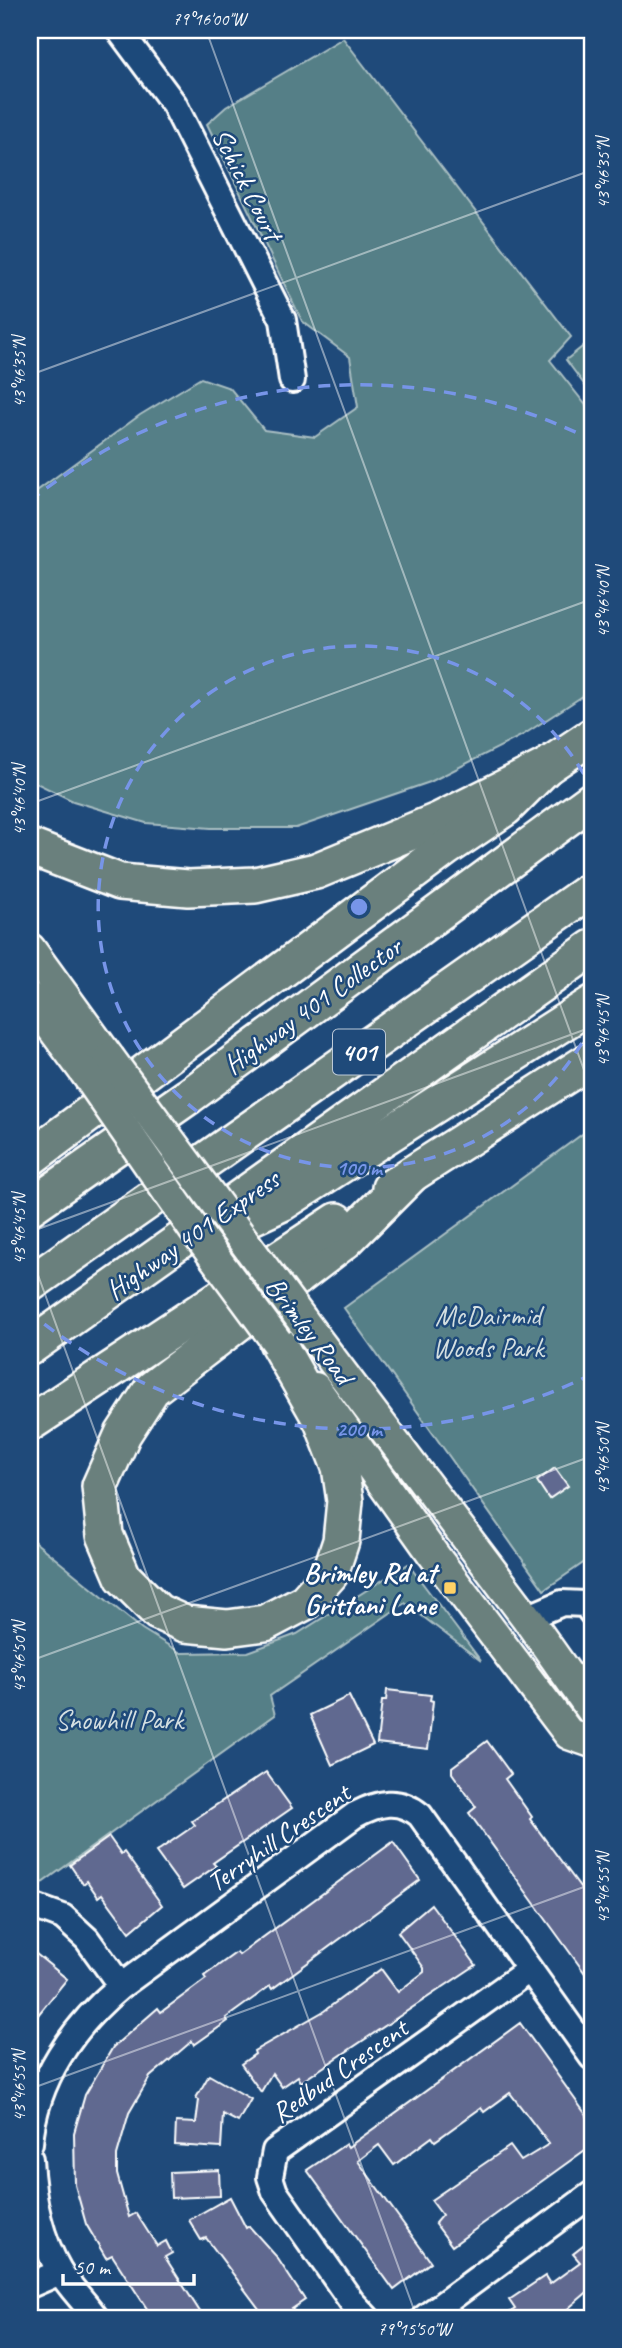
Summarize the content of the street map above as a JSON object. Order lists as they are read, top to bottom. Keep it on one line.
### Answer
{"streets":{"highway":["Highway 401 Collector","401","Highway 401 Express"],"main road":["Brimley Road"],"street":["Schick Court","Terryhill Crescent","Redbud Crescent"]},"crossings":[["Terryhill Crescent","Redbud Crescent"]],"parks":["McDairmid Woods Park","Snowhill Park"],"places":{"transit":["Brimley Rd at Grittani Lane"]},"scale_bar":"50 m","coordinates":["79°16'00\"W","43°46'35\"N","43°46'40\"N","43°46'45\"N","43°46'50\"N","43°46'55\"N","79°15'50\"W"],"rings":["100 m","200 m"]}
